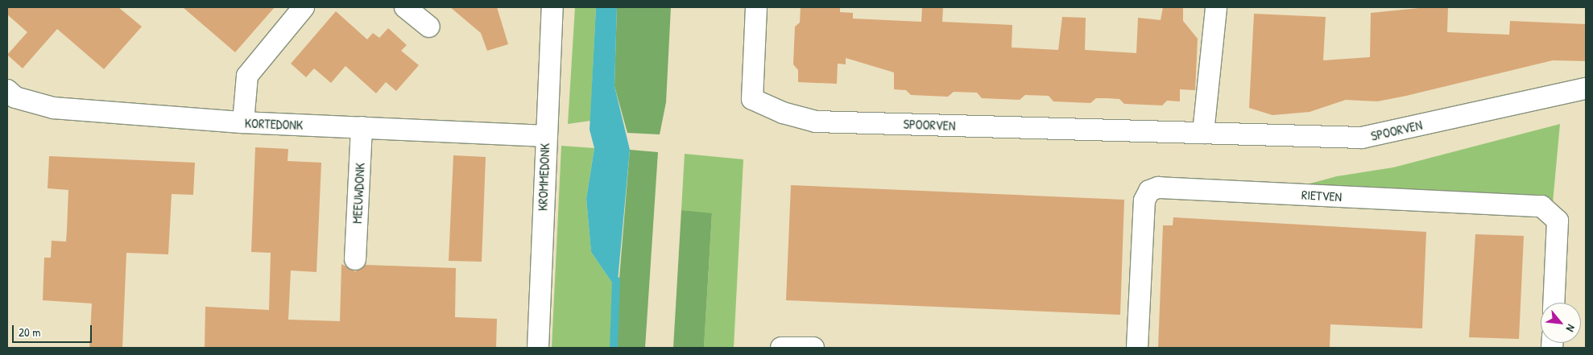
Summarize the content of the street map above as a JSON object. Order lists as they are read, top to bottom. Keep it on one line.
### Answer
{"streets":{"street":["KORTEDONK","SPOORVEN","KROMMEDONK","MEEUWDONK","RIETVEN"]},"crossings":[["KORTEDONK","KROMMEDONK"],["KORTEDONK","MEEUWDONK"]],"scale_bar":"20 m","north":"bottom right"}
